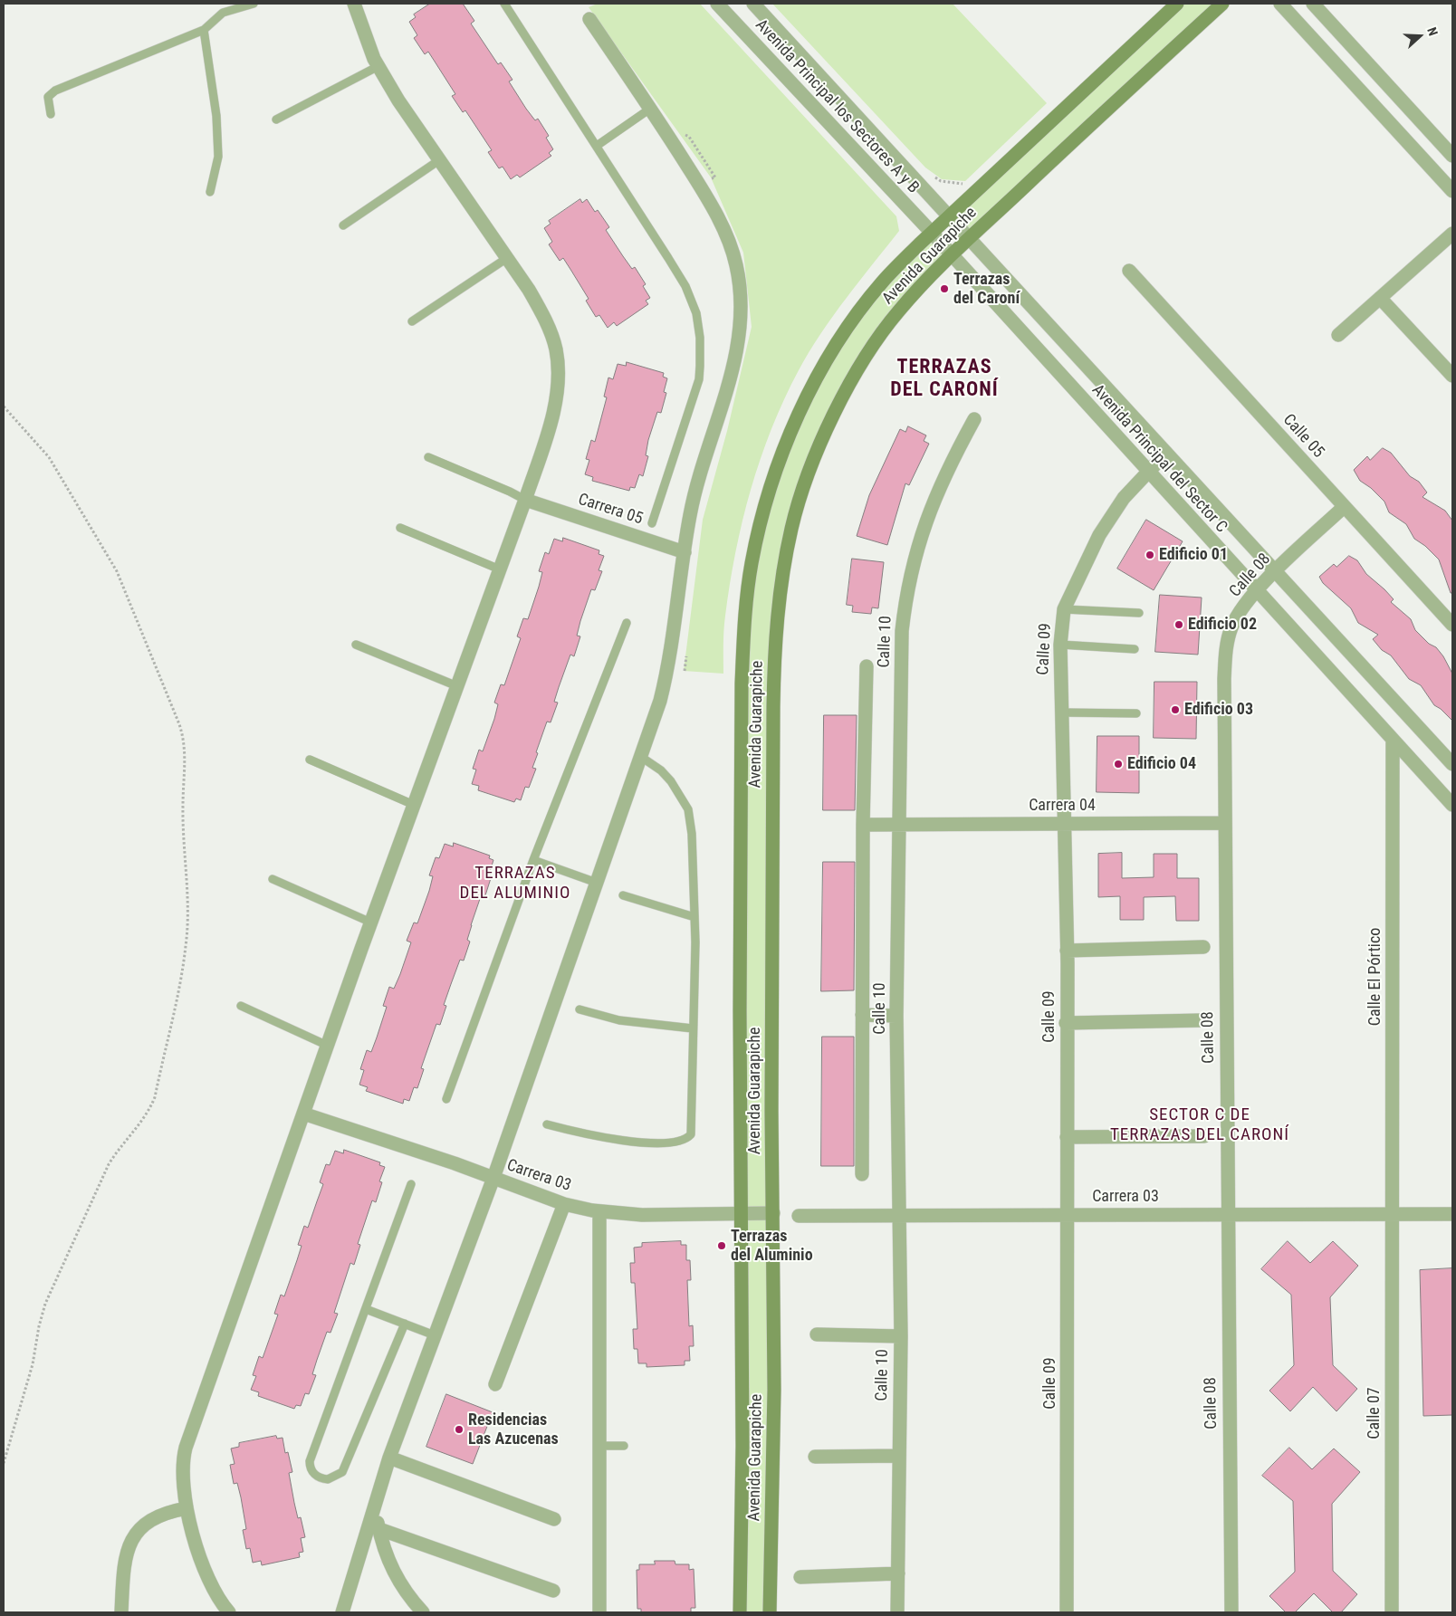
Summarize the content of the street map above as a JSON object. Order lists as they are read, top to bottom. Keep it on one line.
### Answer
{"streets":{"street":["Avenida Principal los Sectores A y B","Avenida Guarapiche","Calle 05","Avenida Principal del Sector C","Carrera 05","Calle 08","Calle 10","Calle 09","Carrera 04","Calle El Pórtico","Carrera 03","Calle 07"]},"crossings":[["Avenida Principal los Sectores A y B","Avenida Guarapiche"],["Avenida Principal los Sectores A y B","Avenida Principal del Sector C"],["Avenida Guarapiche","Avenida Principal del Sector C"],["Avenida Guarapiche","Carrera 03"],["Calle 05","Calle 08"],["Avenida Principal del Sector C","Calle 08"],["Avenida Principal del Sector C","Calle 09"],["Avenida Principal del Sector C","Calle El Pórtico"],["Calle 08","Carrera 04"],["Calle 08","Carrera 03"],["Calle 10","Carrera 04"],["Calle 10","Carrera 03"],["Calle 09","Carrera 04"],["Calle 09","Carrera 03"],["Calle El Pórtico","Carrera 03"],["Calle El Pórtico","Calle 07"],["Carrera 03","Calle 07"]],"districts":["TERRAZAS DEL CARONÍ","TERRAZAS DEL ALUMINIO","SECTOR C DE TERRAZAS DEL CARONÍ"],"places":["Terrazas del Caroní","Edificio 01","Edificio 02","Edificio 03","Edificio 04","Terrazas del Aluminio","Residencias Las Azucenas"],"north":"right"}
